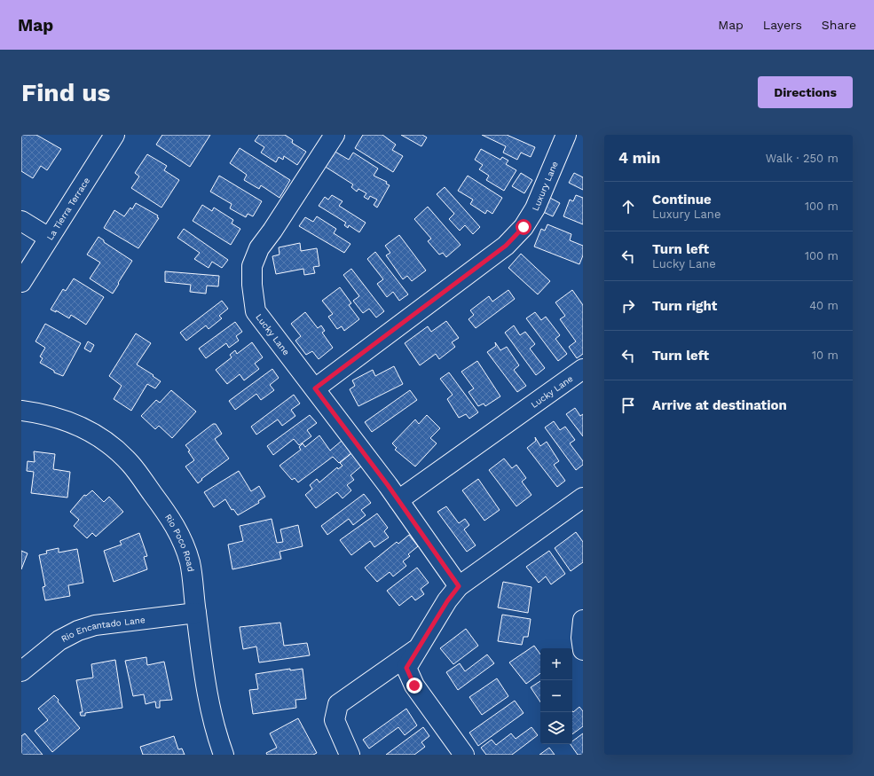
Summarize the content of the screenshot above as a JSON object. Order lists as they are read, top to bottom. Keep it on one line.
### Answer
{"streets":{"street":["Luxury Lane","La Tierra Terrace","Lucky Lane","Rio Poco Road","Rio Encantado Lane"]},"crossings":[["Luxury Lane","Lucky Lane"],["Rio Poco Road","Rio Encantado Lane"]],"page":{"header":"Map","nav":["Map","Layers","Share"],"buttons":"Directions","title":"Find us","heading":["4 min","Walk · 250 m"],"list":[["Continue","Luxury Lane","100 m"],["Turn left","Lucky Lane","100 m"],["Turn right","40 m"],["Turn left","10 m"],"Arrive at destination"],"map_buttons":["+","−"]}}
